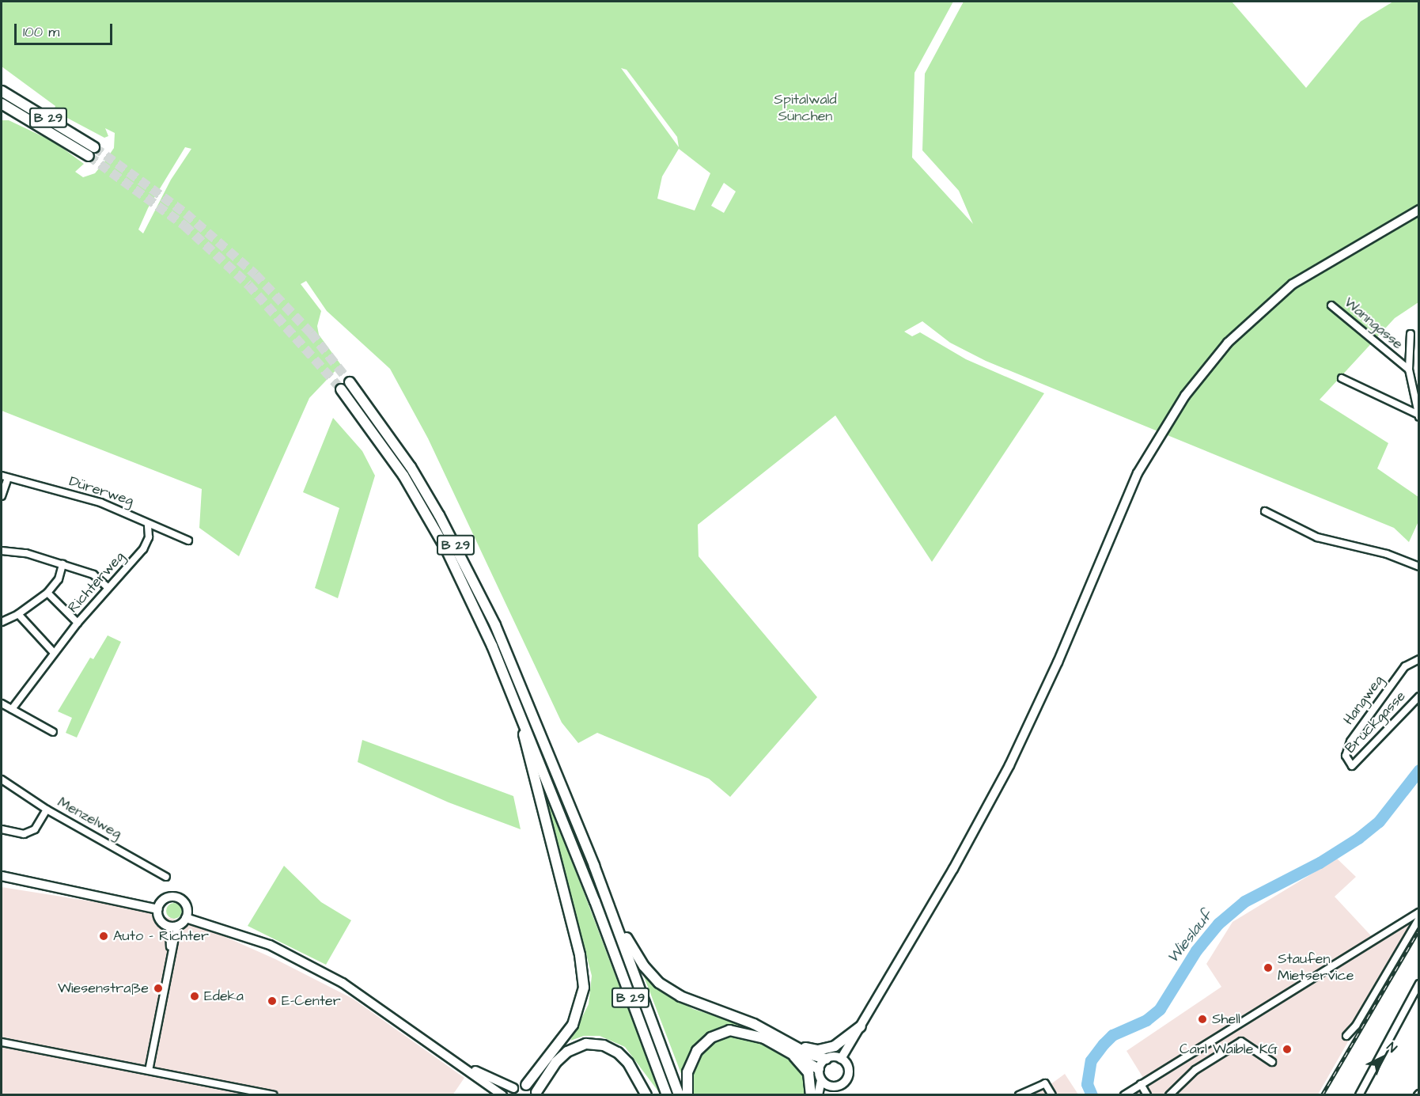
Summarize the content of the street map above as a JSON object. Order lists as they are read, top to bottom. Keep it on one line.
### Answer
{"streets":{"highway":["B 29"],"street":["Wanngasse","Dürerweg","Richterweg","Hangweg","Bruckgasse","Menzelweg"]},"crossings":[["Dürerweg","Richterweg"],["Hangweg","Bruckgasse"]],"water":["Wieslauf"],"parks":["Spitalwald Sünchen"],"places":["Auto - Richter","Staufen Mietservice","Wiesenstraße","Edeka","E-Center","Shell","Carl Waible KG"],"scale_bar":"100 m","north":"top right"}
